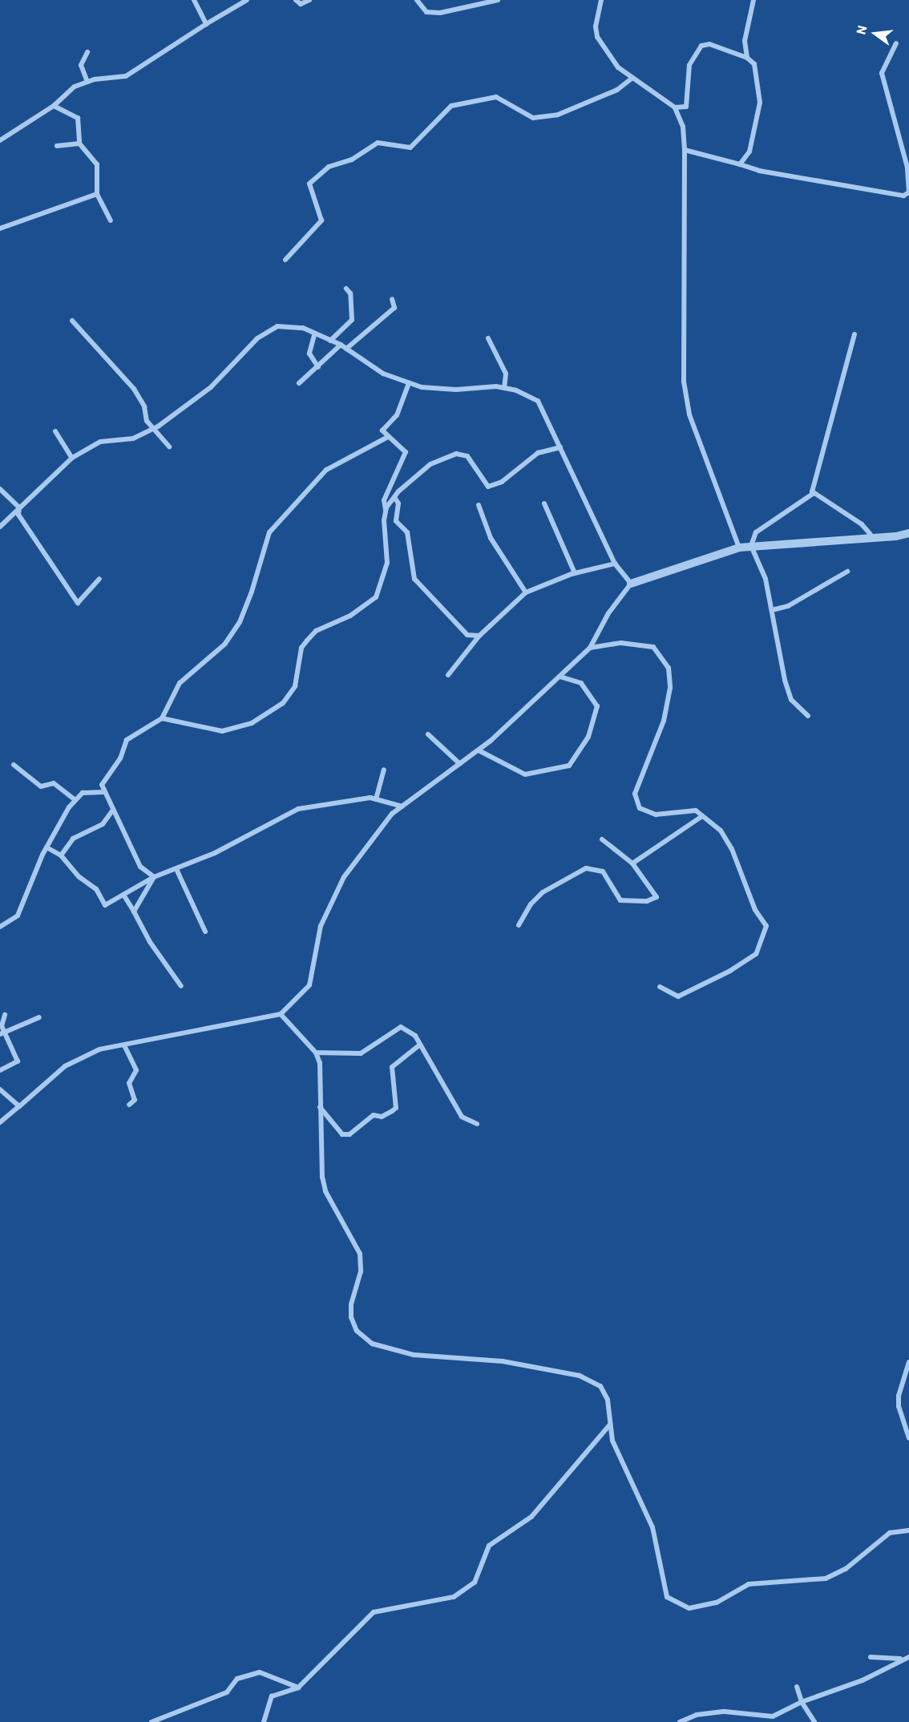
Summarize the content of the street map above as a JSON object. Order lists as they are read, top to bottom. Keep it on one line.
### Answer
{"north":"left"}
